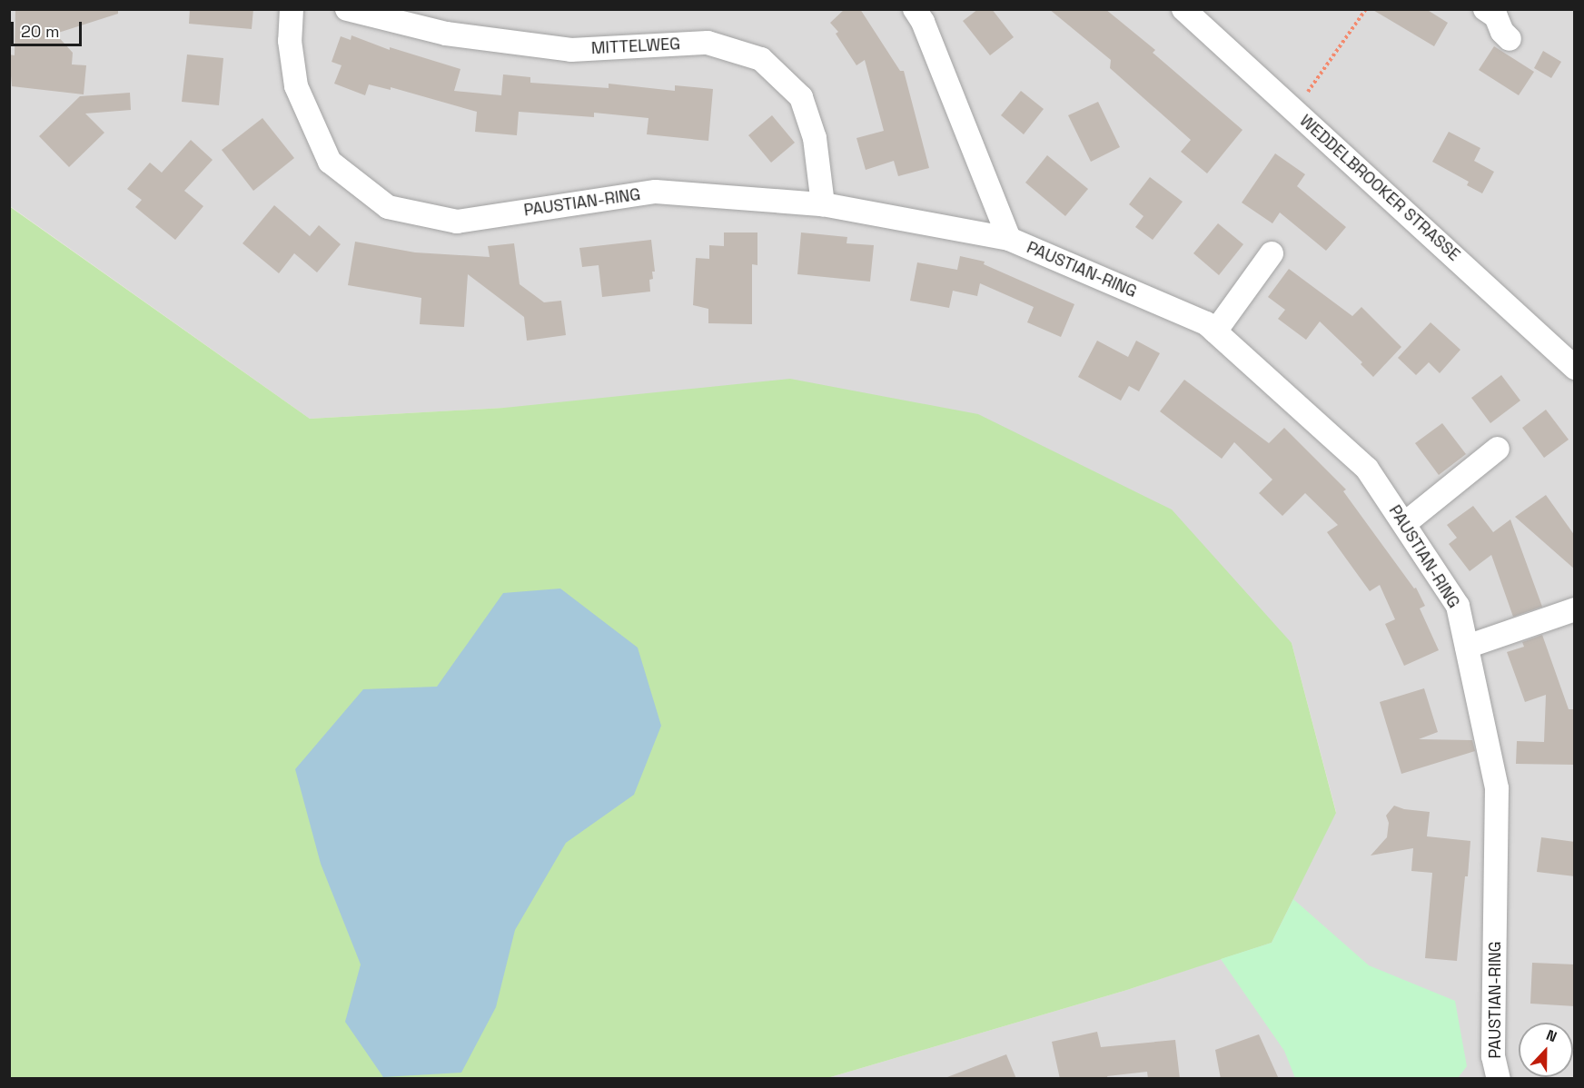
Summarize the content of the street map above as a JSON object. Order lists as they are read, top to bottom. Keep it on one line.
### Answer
{"streets":{"street":["MITTELWEG","WEDDELBROOKER STRASSE","PAUSTIAN-RING"]},"crossings":[["MITTELWEG","PAUSTIAN-RING"]],"scale_bar":"20 m","north":"top"}
